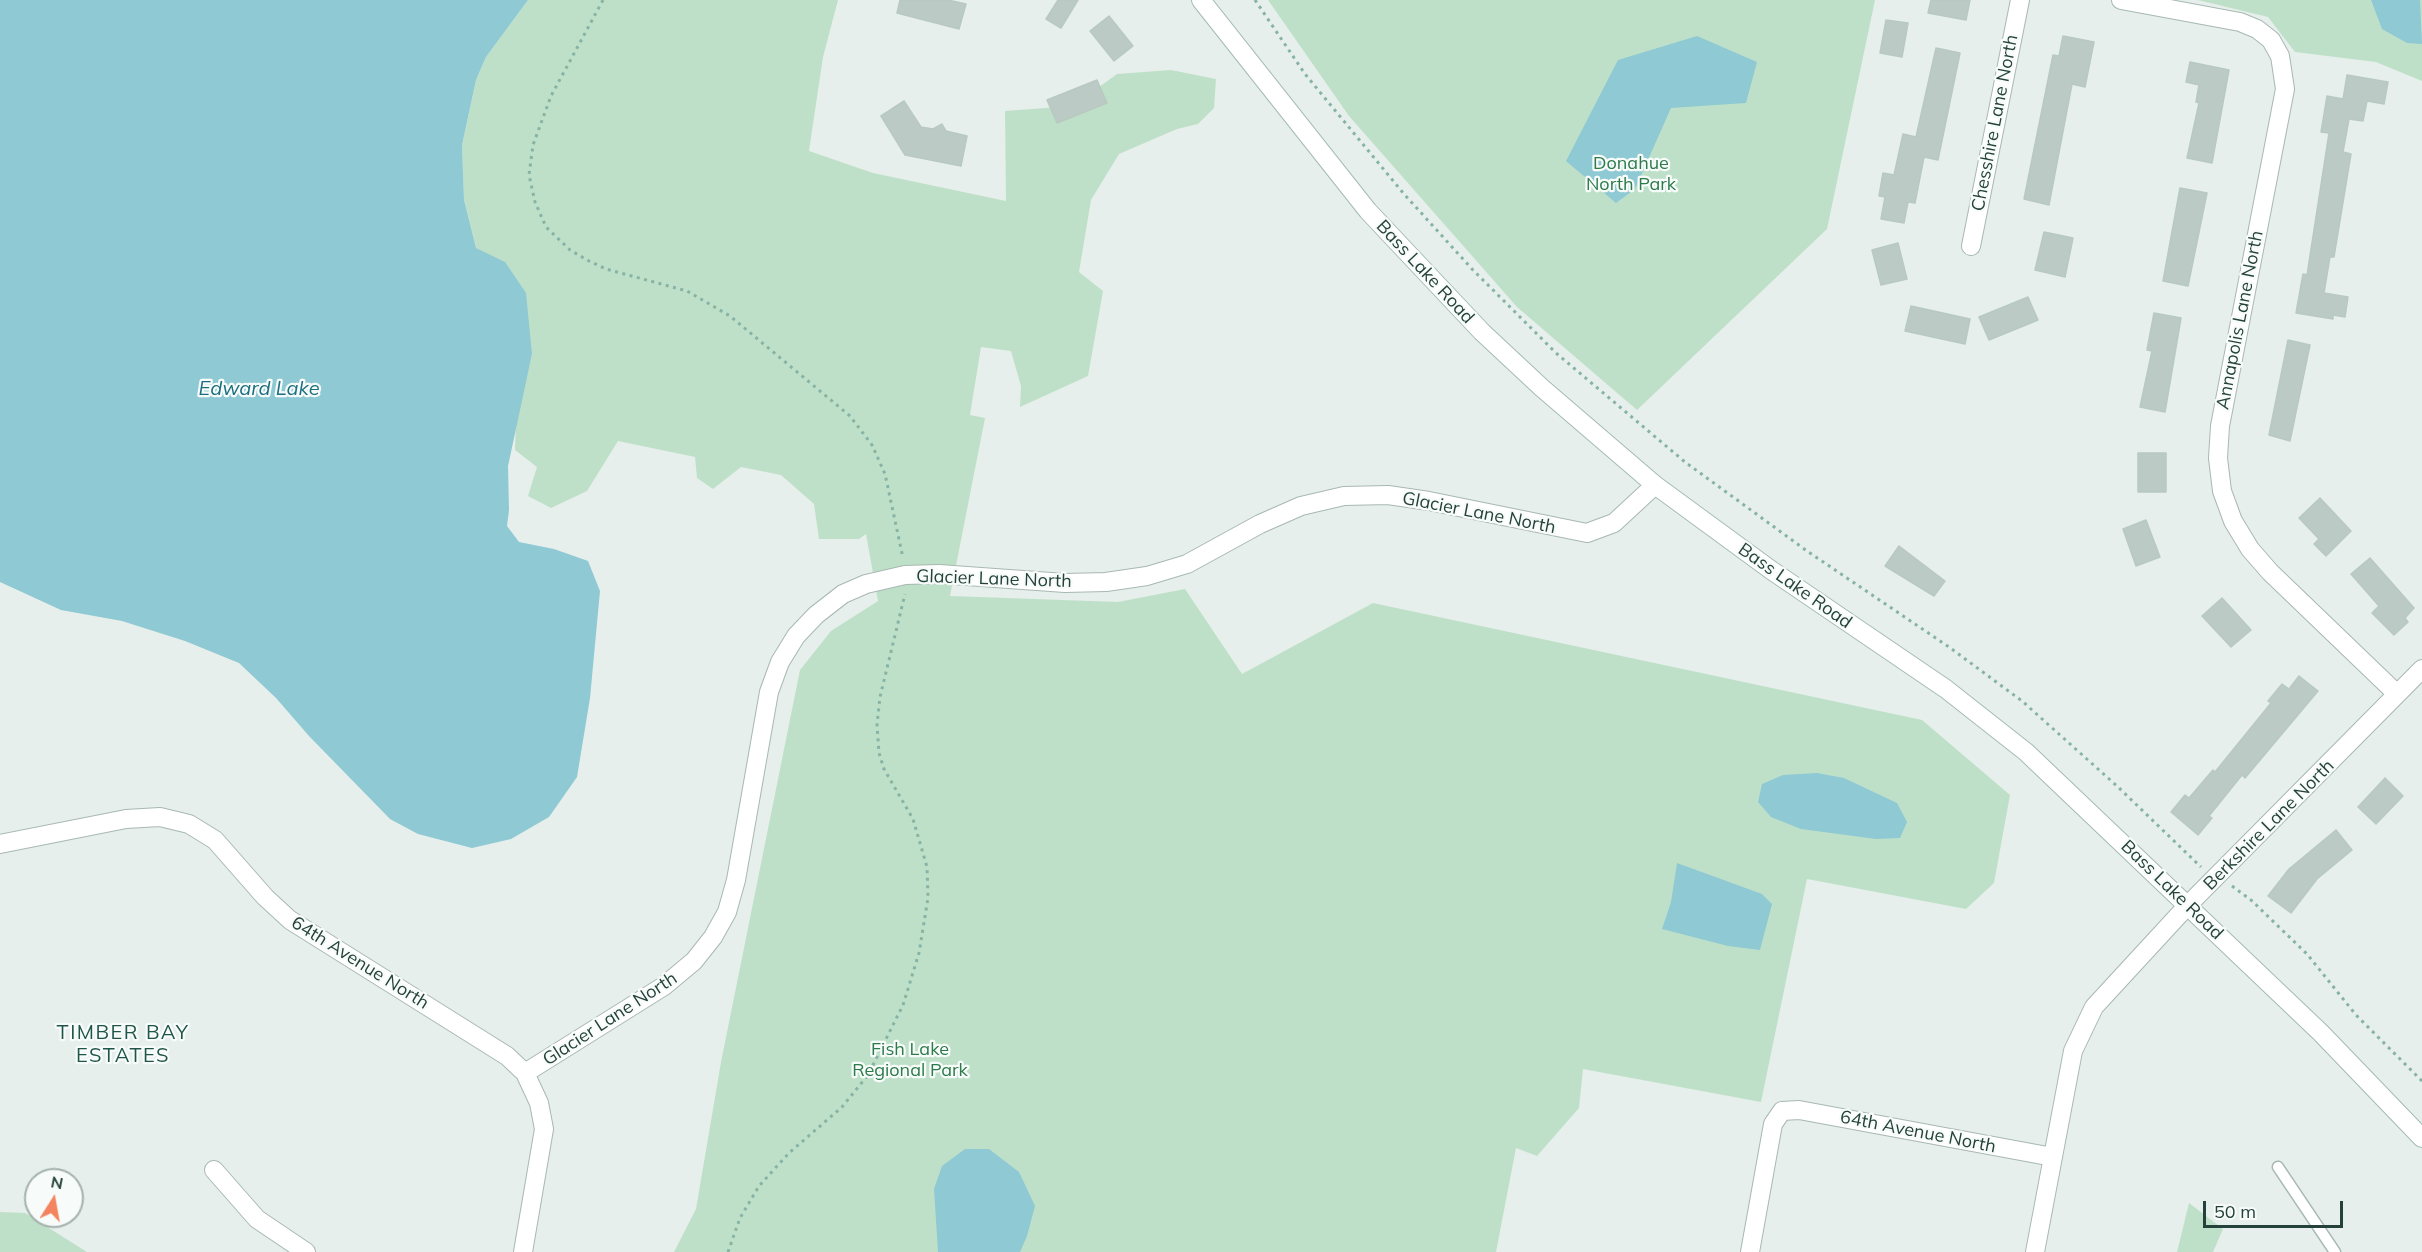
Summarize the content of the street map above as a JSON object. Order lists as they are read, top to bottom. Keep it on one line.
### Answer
{"streets":{"street":["Chesshire Lane North","Bass Lake Road","Annapolis Lane North","Glacier Lane North","Berkshire Lane North","64th Avenue North"]},"crossings":[["Bass Lake Road","Glacier Lane North"],["Bass Lake Road","Berkshire Lane North"],["Annapolis Lane North","Berkshire Lane North"],["Glacier Lane North","64th Avenue North"],["Berkshire Lane North","64th Avenue North"]],"districts":["TIMBER BAY ESTATES"],"water":["Edward Lake"],"parks":["Donahue North Park","Fish Lake Regional Park"],"scale_bar":"50 m","north":"top"}
